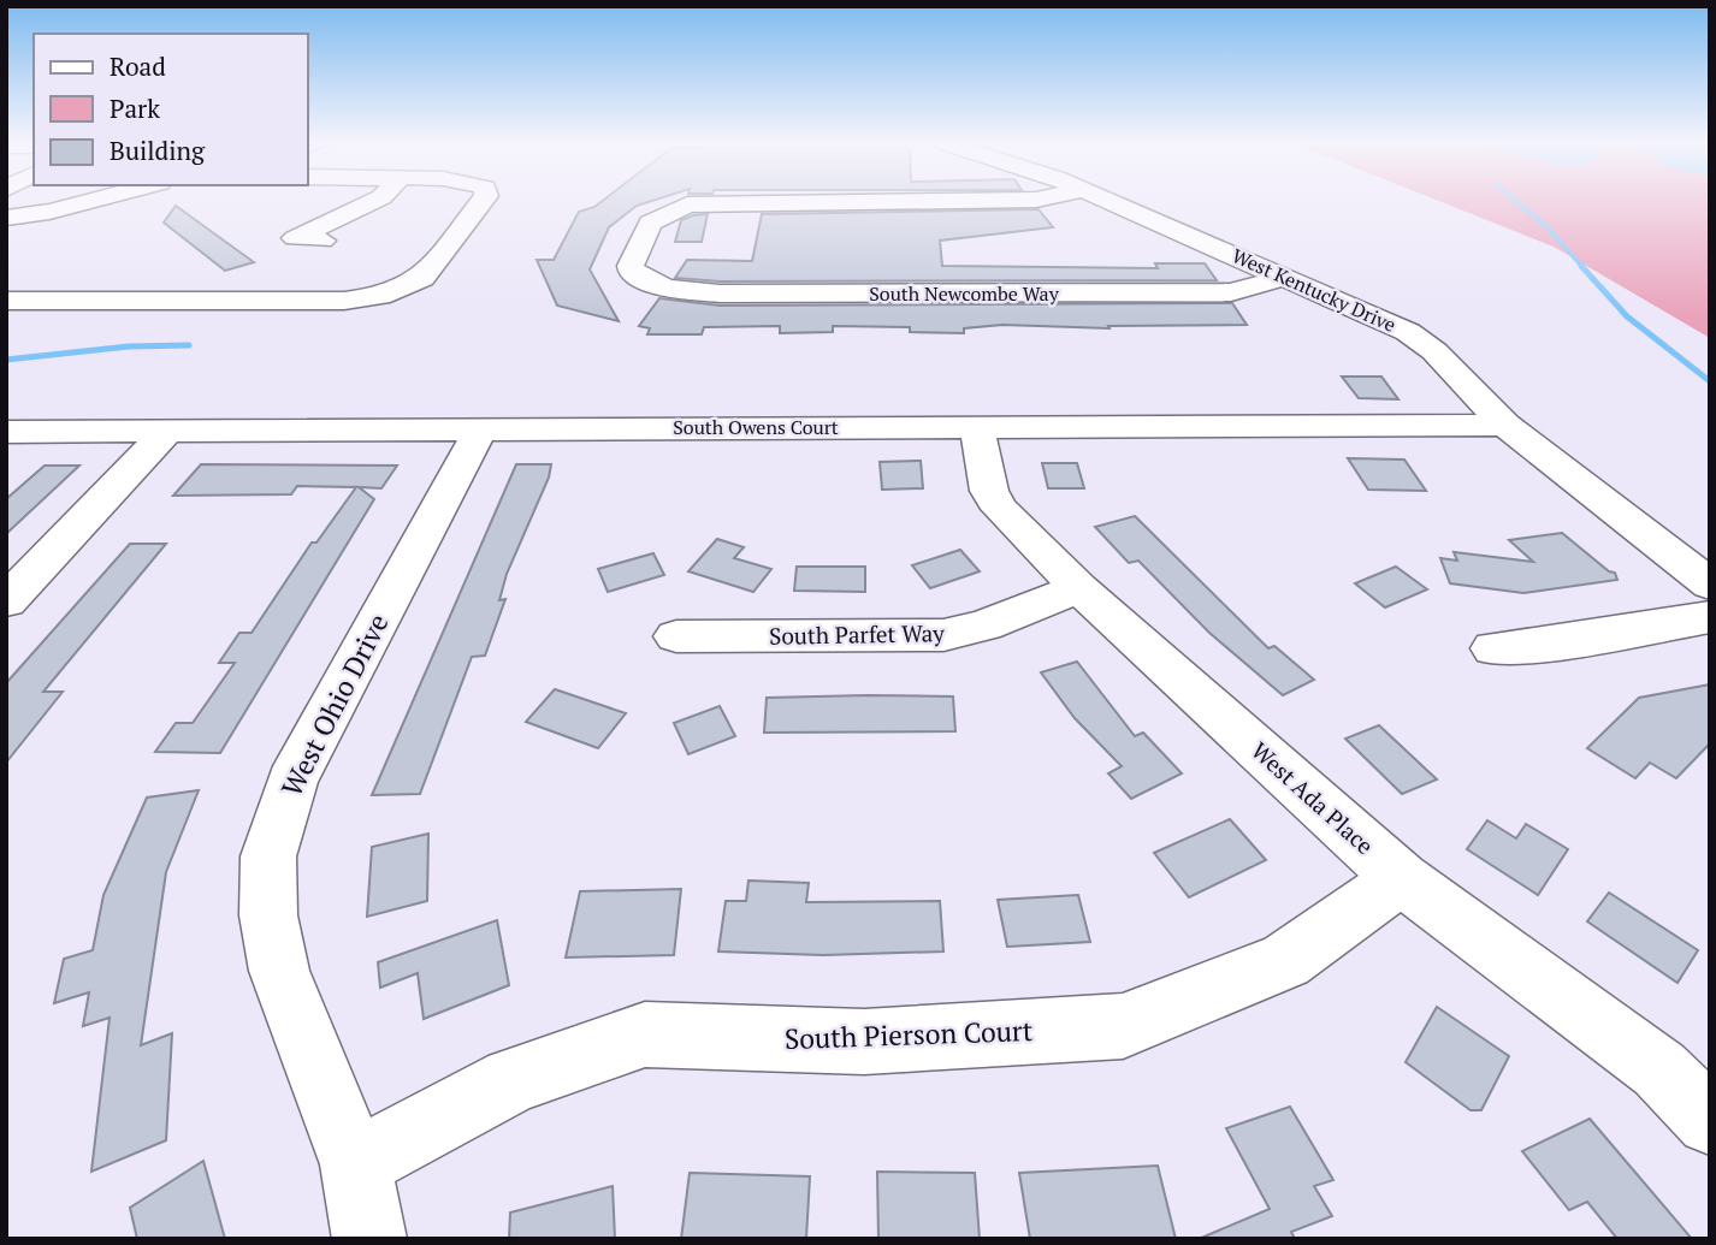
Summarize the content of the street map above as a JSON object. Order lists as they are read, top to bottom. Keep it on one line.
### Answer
{"streets":{"street":["West Kentucky Drive","South Newcombe Way","South Owens Court","South Parfet Way","West Ohio Drive","West Ada Place","South Pierson Court"]},"crossings":[["West Kentucky Drive","South Newcombe Way"],["West Kentucky Drive","South Owens Court"],["South Owens Court","West Ohio Drive"],["South Owens Court","West Ada Place"],["South Parfet Way","West Ada Place"],["West Ohio Drive","South Pierson Court"],["West Ada Place","South Pierson Court"]],"legend":["Road","Park","Building"]}
